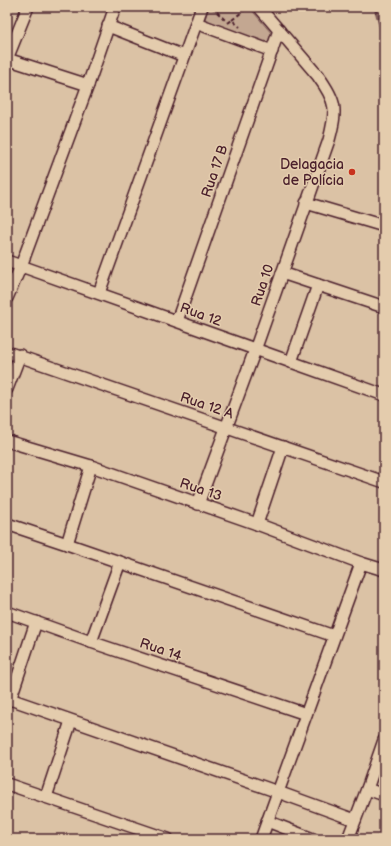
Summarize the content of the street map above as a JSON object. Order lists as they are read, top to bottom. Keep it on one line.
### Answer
{"streets":{"street":["Rua 17 B","Rua 10","Rua 12","Rua 12 A","Rua 13","Rua 14"]},"crossings":[["Rua 17 B","Rua 10"],["Rua 17 B","Rua 12"],["Rua 10","Rua 12"],["Rua 10","Rua 12 A"],["Rua 10","Rua 13"]],"places":["Delagacia de Polícia"]}
